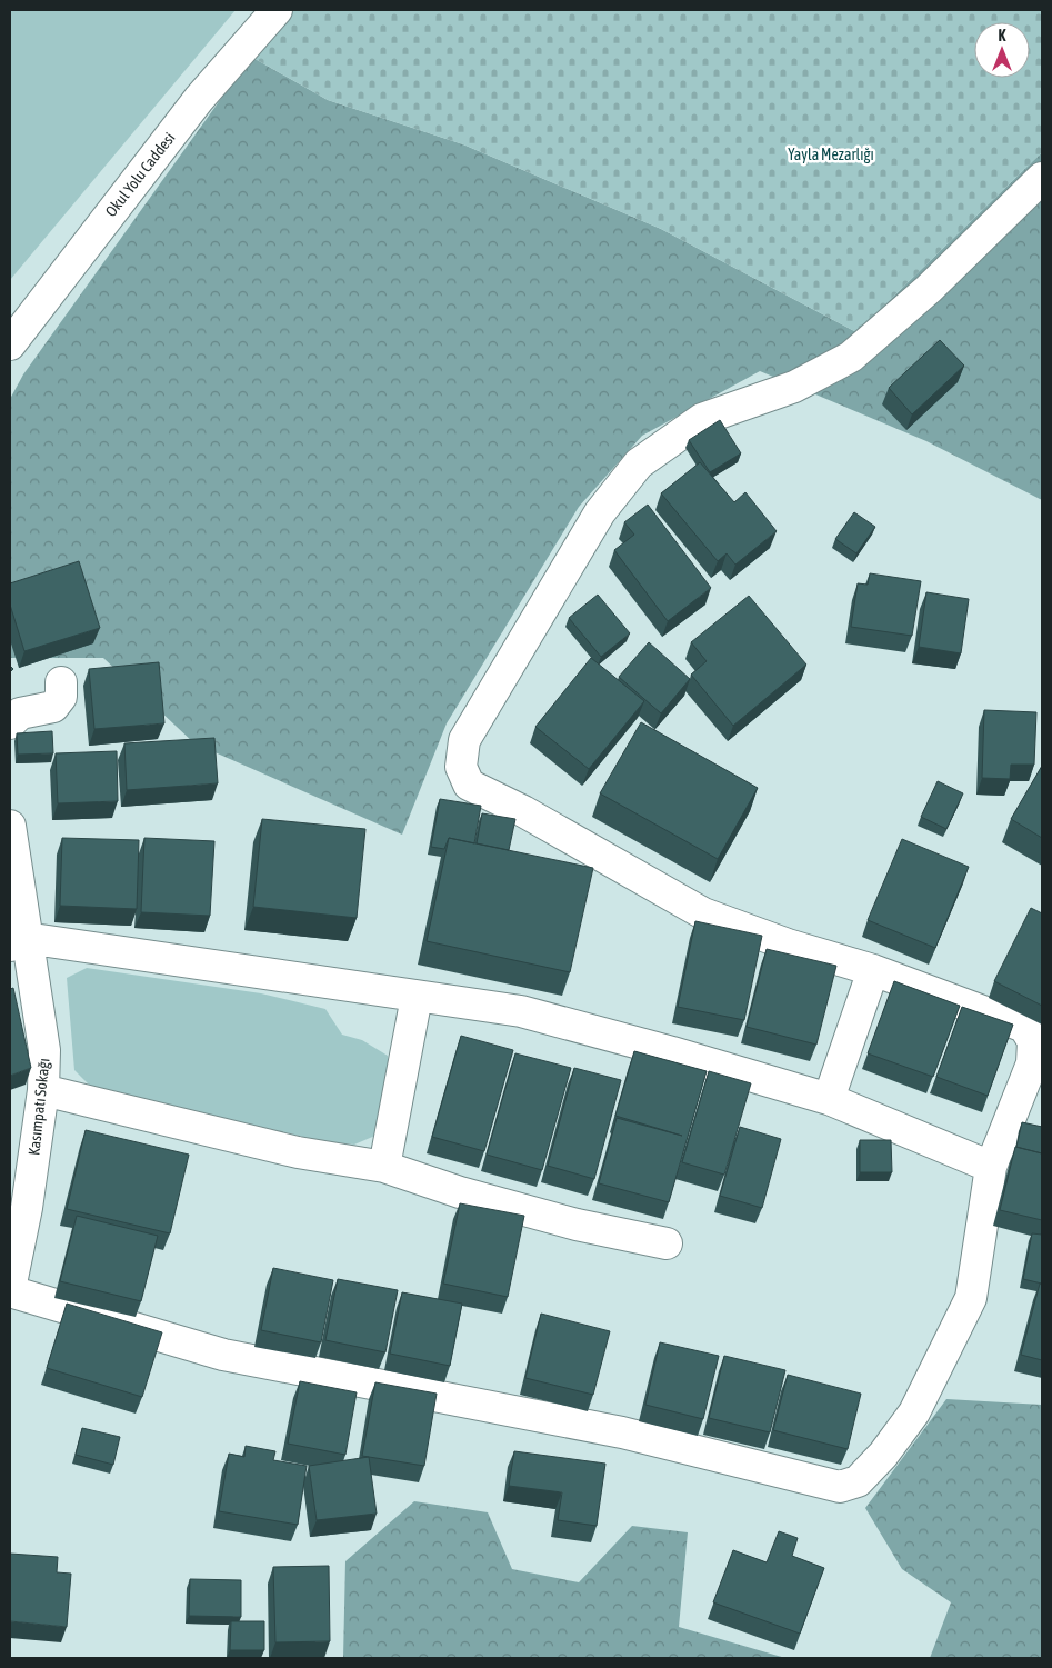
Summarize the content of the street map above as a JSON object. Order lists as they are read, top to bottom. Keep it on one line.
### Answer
{"streets":{"street":["Okul Yolu Caddesi","Kasımpatı Sokağı"]},"parks":["Yayla Mezarlığı"],"north":"top"}
